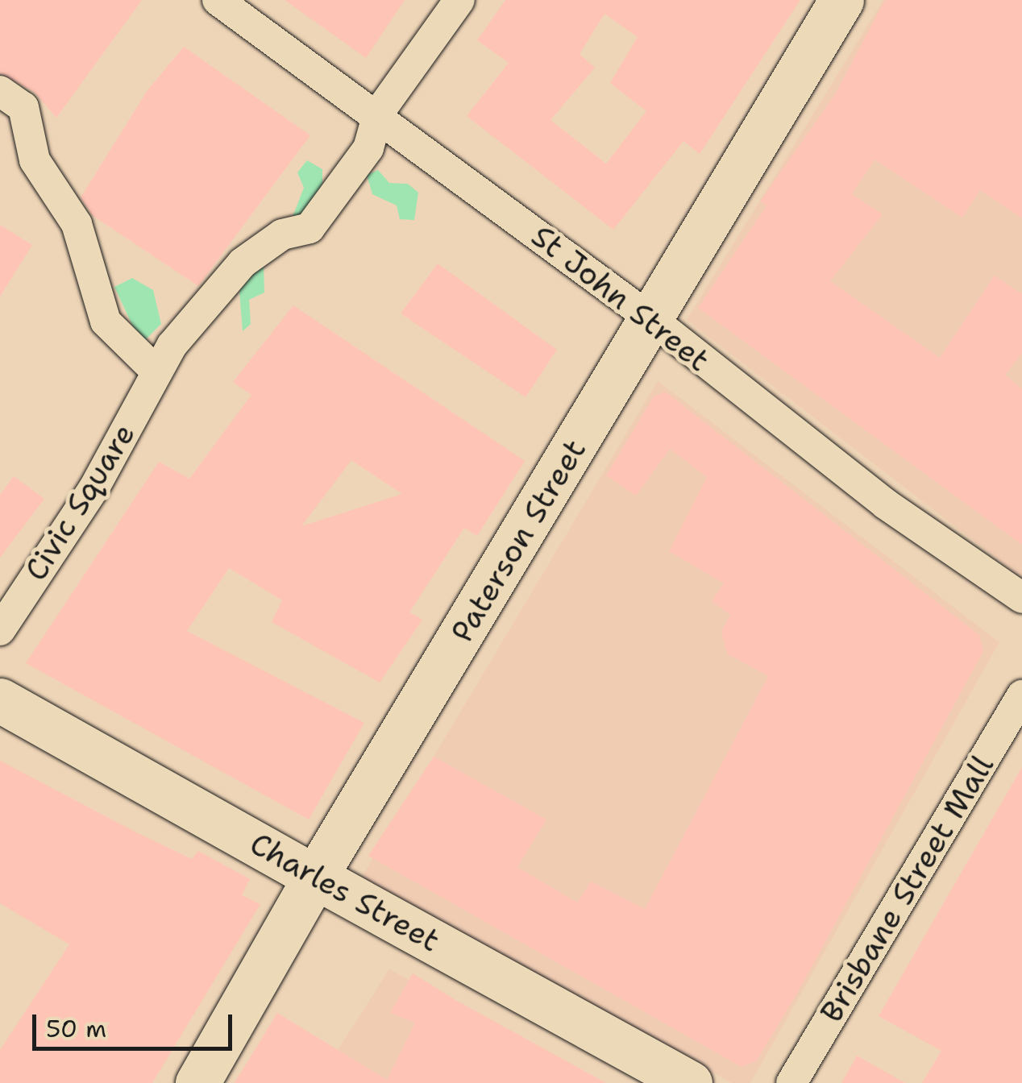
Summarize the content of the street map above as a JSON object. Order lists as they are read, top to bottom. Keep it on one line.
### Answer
{"streets":{"main road":["Paterson Street","Charles Street"],"street":["St John Street","Civic Square","Brisbane Street Mall"]},"crossings":[["St John Street","Civic Square"],["St John Street","Paterson Street"],["Paterson Street","Charles Street"]],"scale_bar":"50 m"}
